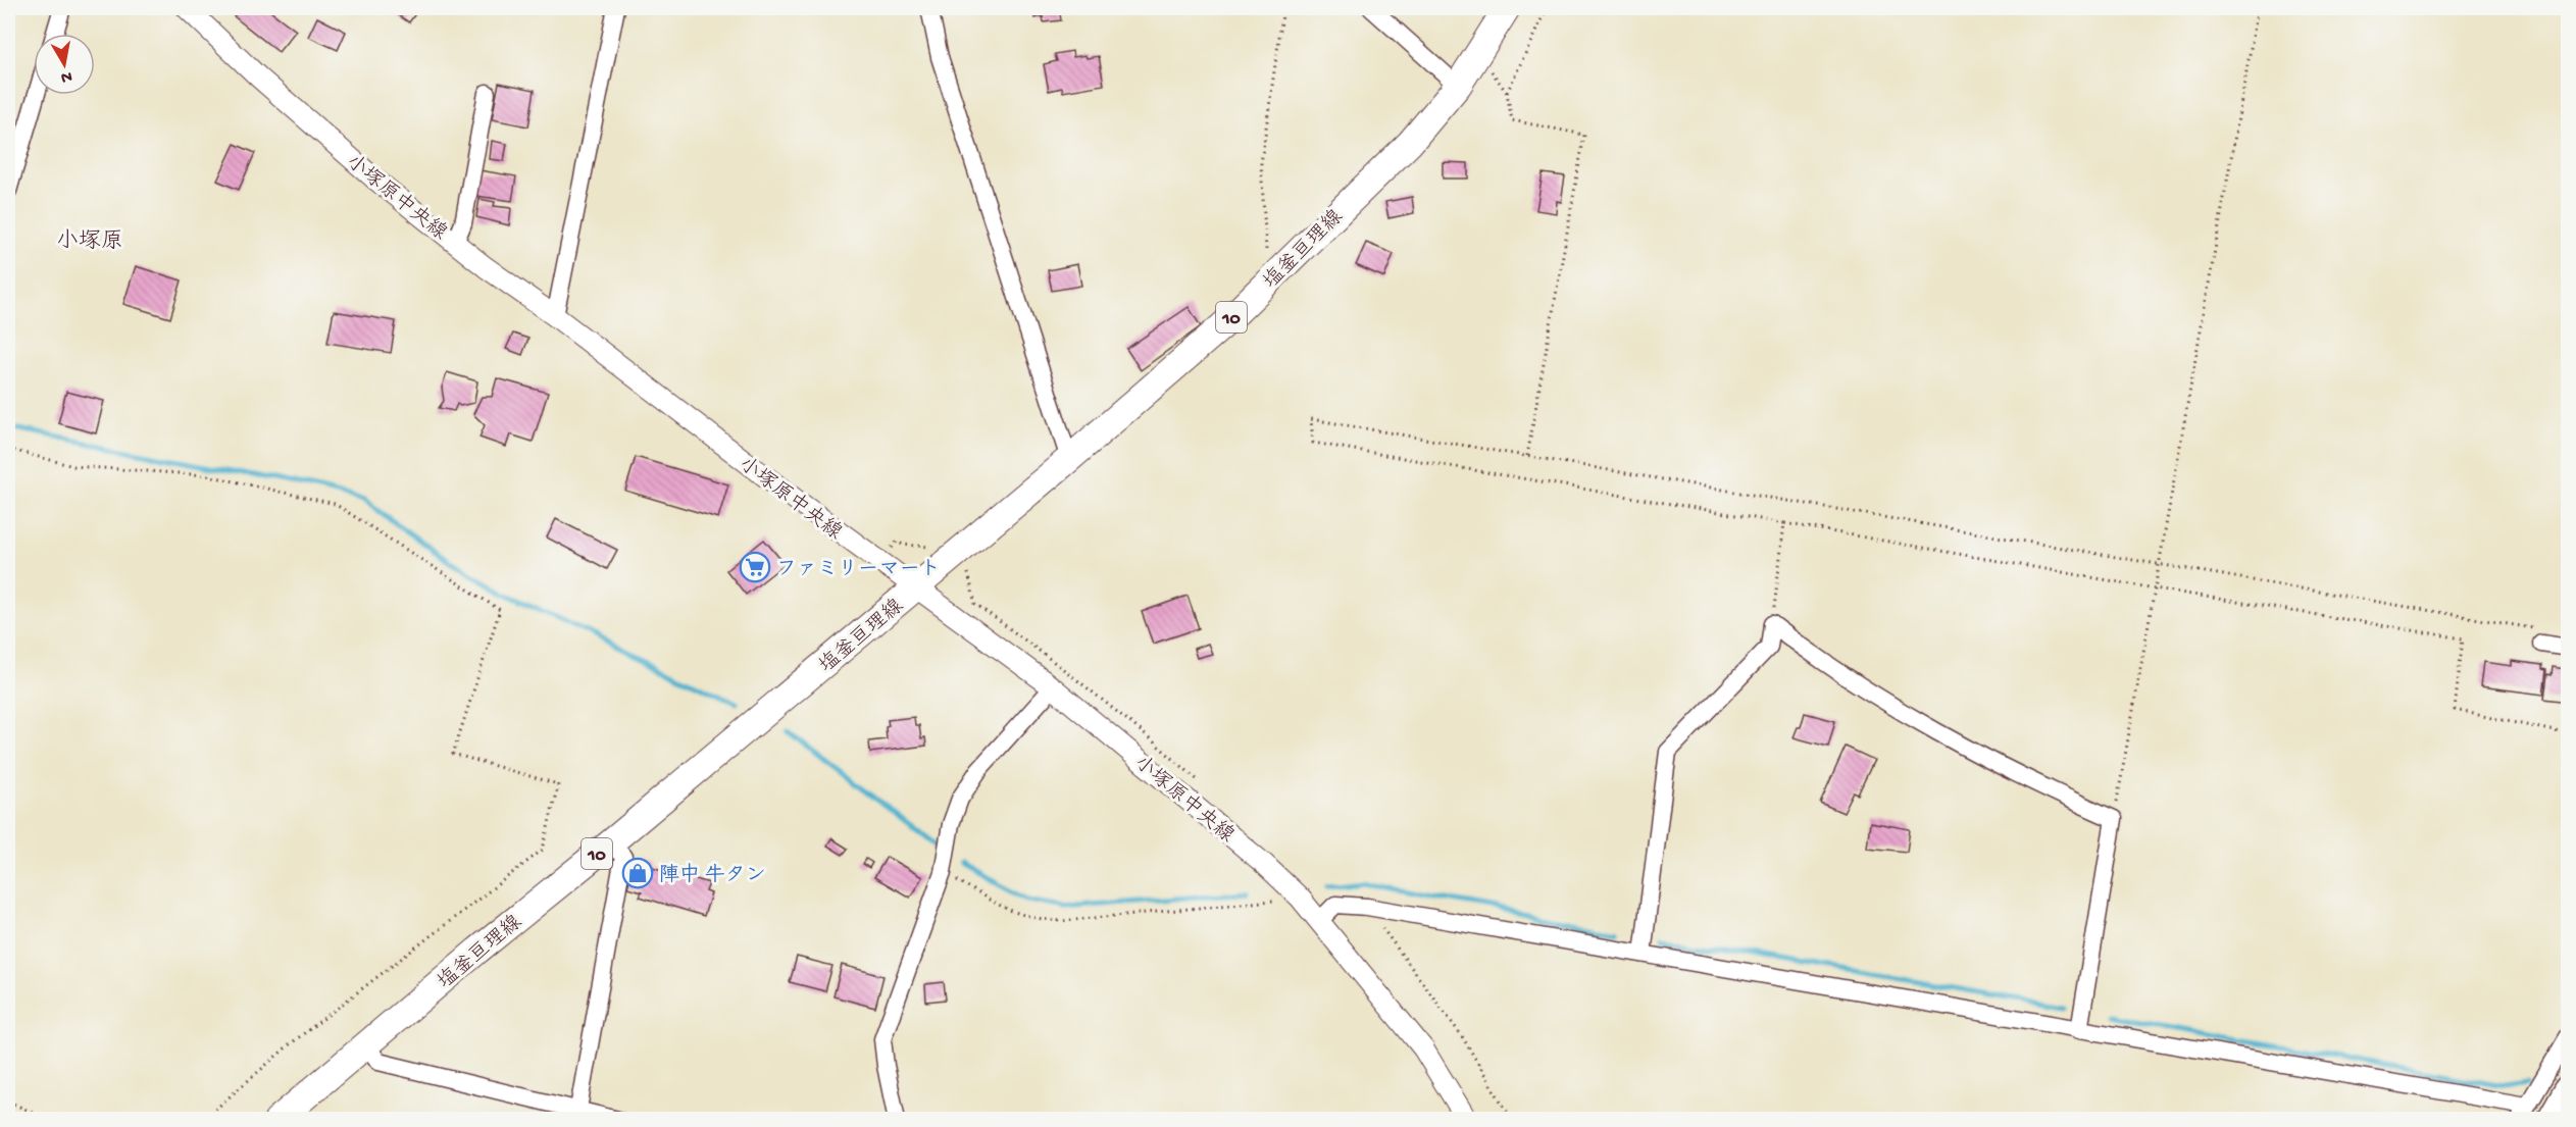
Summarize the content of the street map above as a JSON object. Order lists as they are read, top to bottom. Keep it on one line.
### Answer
{"streets":{"main road":["塩釜亘理線","10"],"street":["小塚原中央線"]},"crossings":[["小塚原中央線","塩釜亘理線"]],"districts":["小塚原"],"places":{"supermarket":["ファミリーマート"],"shop":["陣中 牛タン"]},"north":"bottom"}
